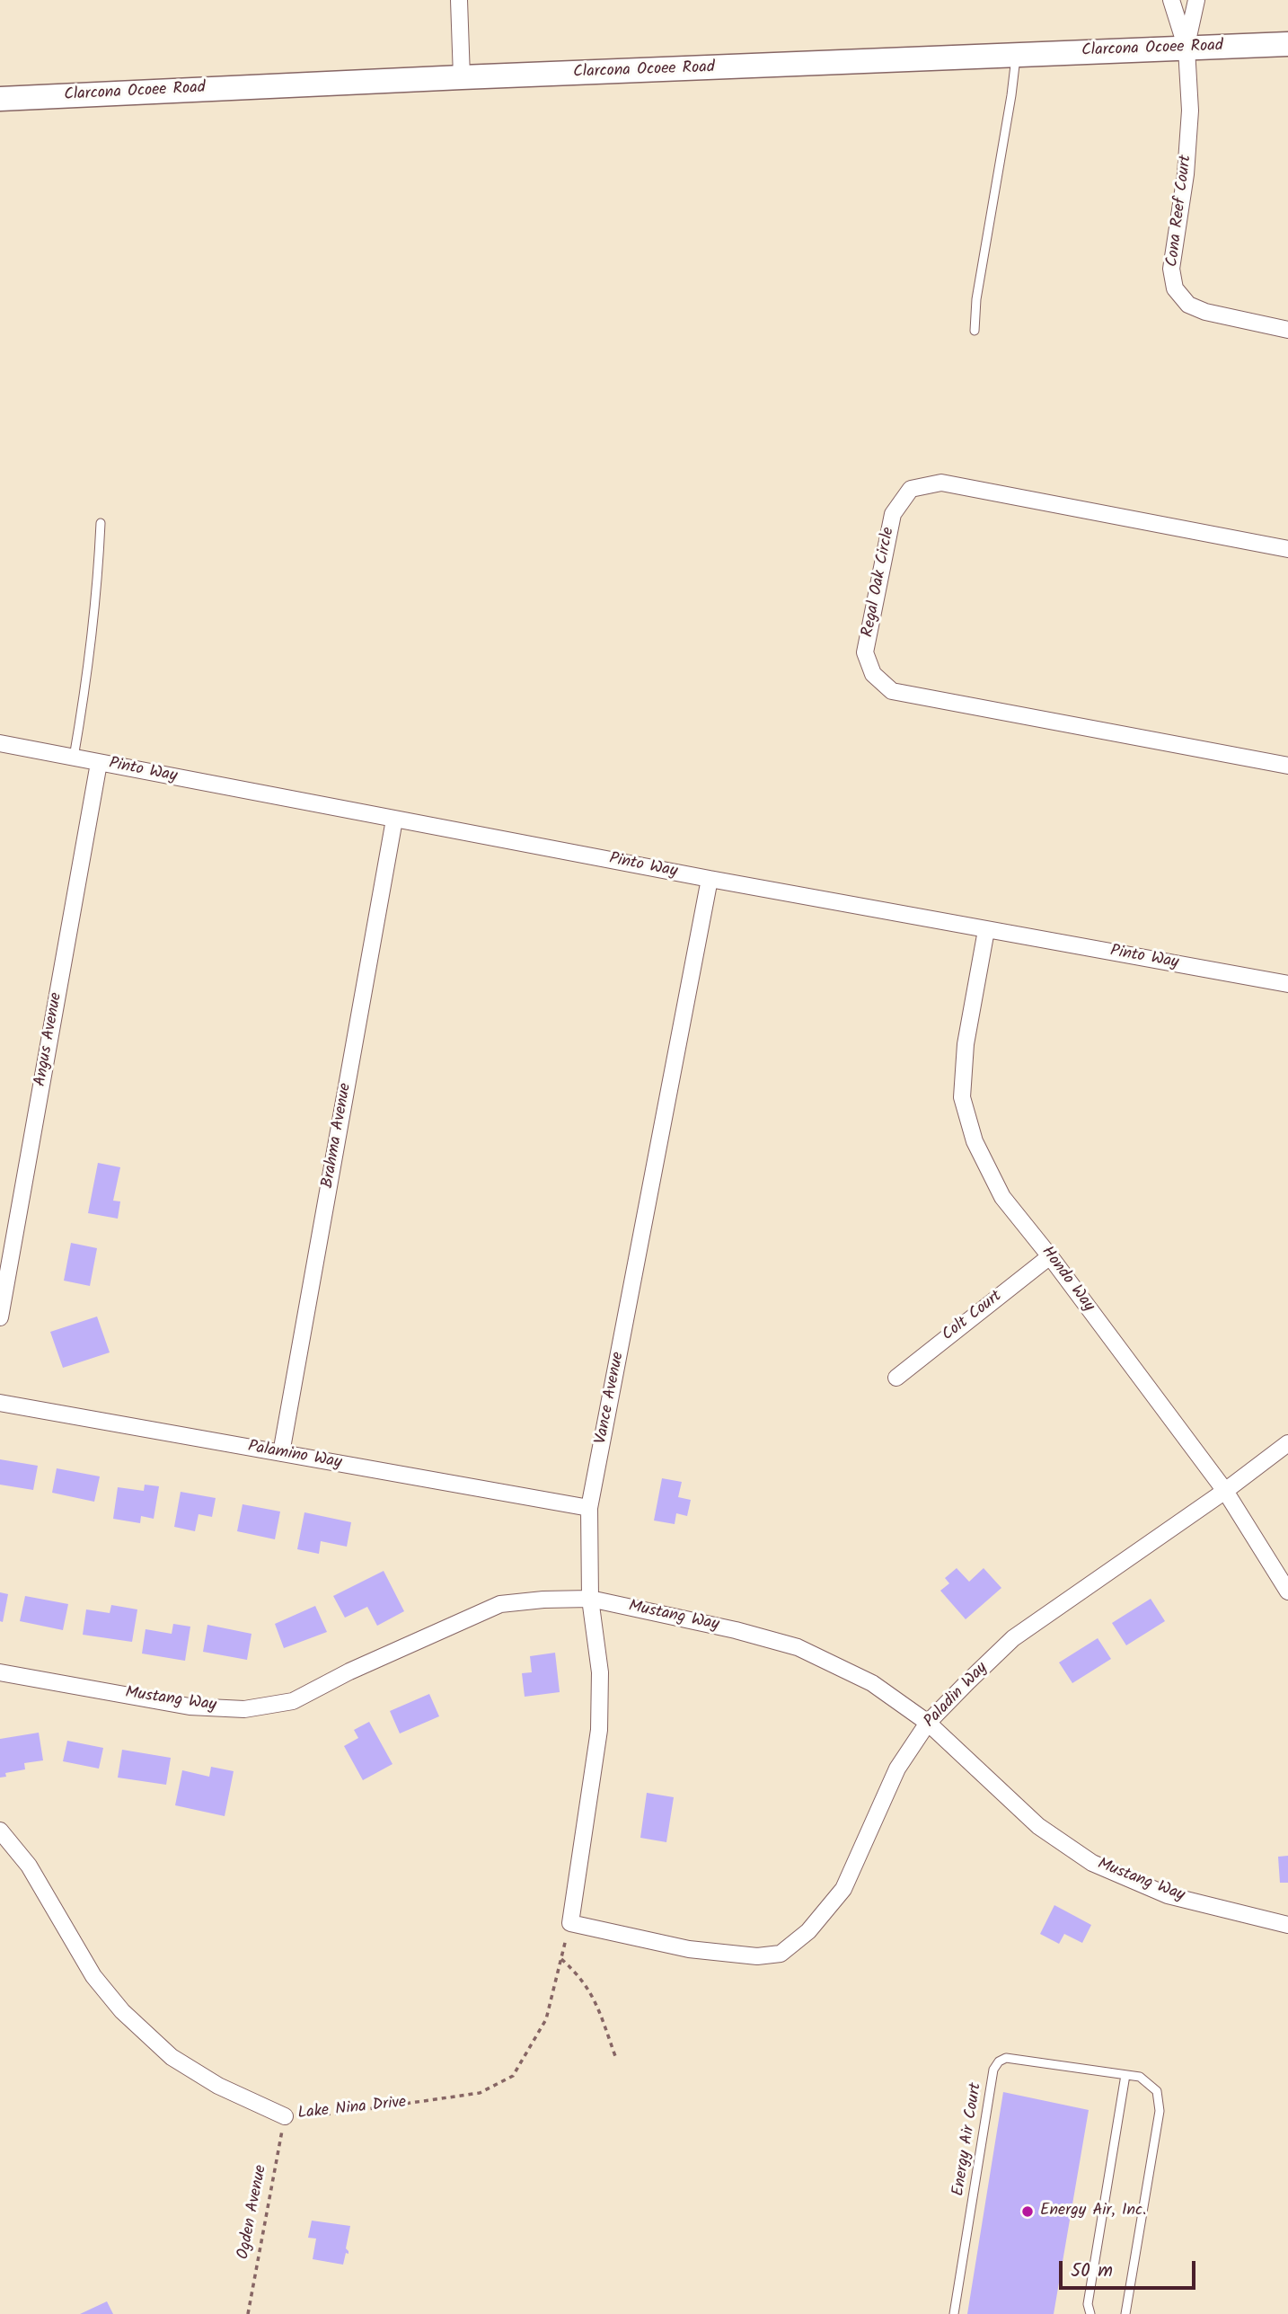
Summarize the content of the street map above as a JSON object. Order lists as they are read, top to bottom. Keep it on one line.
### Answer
{"streets":{"main road":["Clarcona Ocoee Road"],"street":["Cona Reef Court","Regal Oak Circle","Pinto Way","Angus Avenue","Brahma Avenue","Hondo Way","Colt Court","Vance Avenue","Palamino Way","Mustang Way","Paladin Way","Lake Nina Drive"],"lane":["Energy Air Court"],"path":["Ogden Avenue"]},"crossings":[["Clarcona Ocoee Road","Cona Reef Court"],["Pinto Way","Angus Avenue"],["Pinto Way","Brahma Avenue"],["Pinto Way","Hondo Way"],["Pinto Way","Vance Avenue"],["Brahma Avenue","Palamino Way"],["Hondo Way","Colt Court"],["Hondo Way","Paladin Way"],["Vance Avenue","Palamino Way"],["Vance Avenue","Mustang Way"],["Vance Avenue","Paladin Way"],["Vance Avenue","Lake Nina Drive"],["Mustang Way","Paladin Way"],["Paladin Way","Lake Nina Drive"],["Lake Nina Drive","Ogden Avenue"]],"places":["Energy Air, Inc."],"scale_bar":"50 m"}
